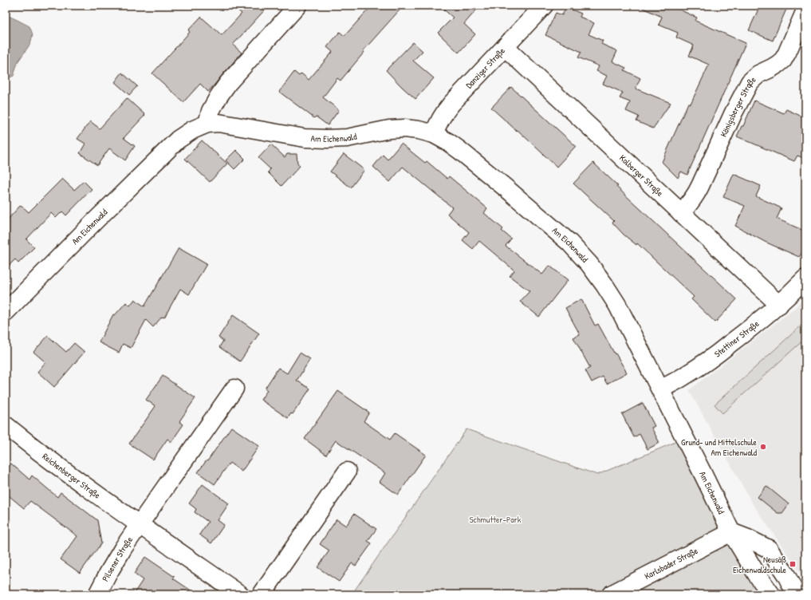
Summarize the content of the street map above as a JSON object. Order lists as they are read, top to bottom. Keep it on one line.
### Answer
{"streets":{"street":["Danziger Straße","Königsberger Straße","Am Eichenwald","Kolberger Straße","Stettiner Straße","Reichenberger Straße","Pilsener Straße","Karlsbader Straße"]},"crossings":[["Danziger Straße","Am Eichenwald"],["Danziger Straße","Kolberger Straße"],["Königsberger Straße","Kolberger Straße"],["Am Eichenwald","Stettiner Straße"],["Am Eichenwald","Karlsbader Straße"],["Kolberger Straße","Stettiner Straße"],["Reichenberger Straße","Pilsener Straße"]],"parks":["Schmutter-Park"],"places":{"other":["Grund- und Mittelschule Am Eichenwald"],"transit":["Neusäß Eichenwaldschule"]}}
